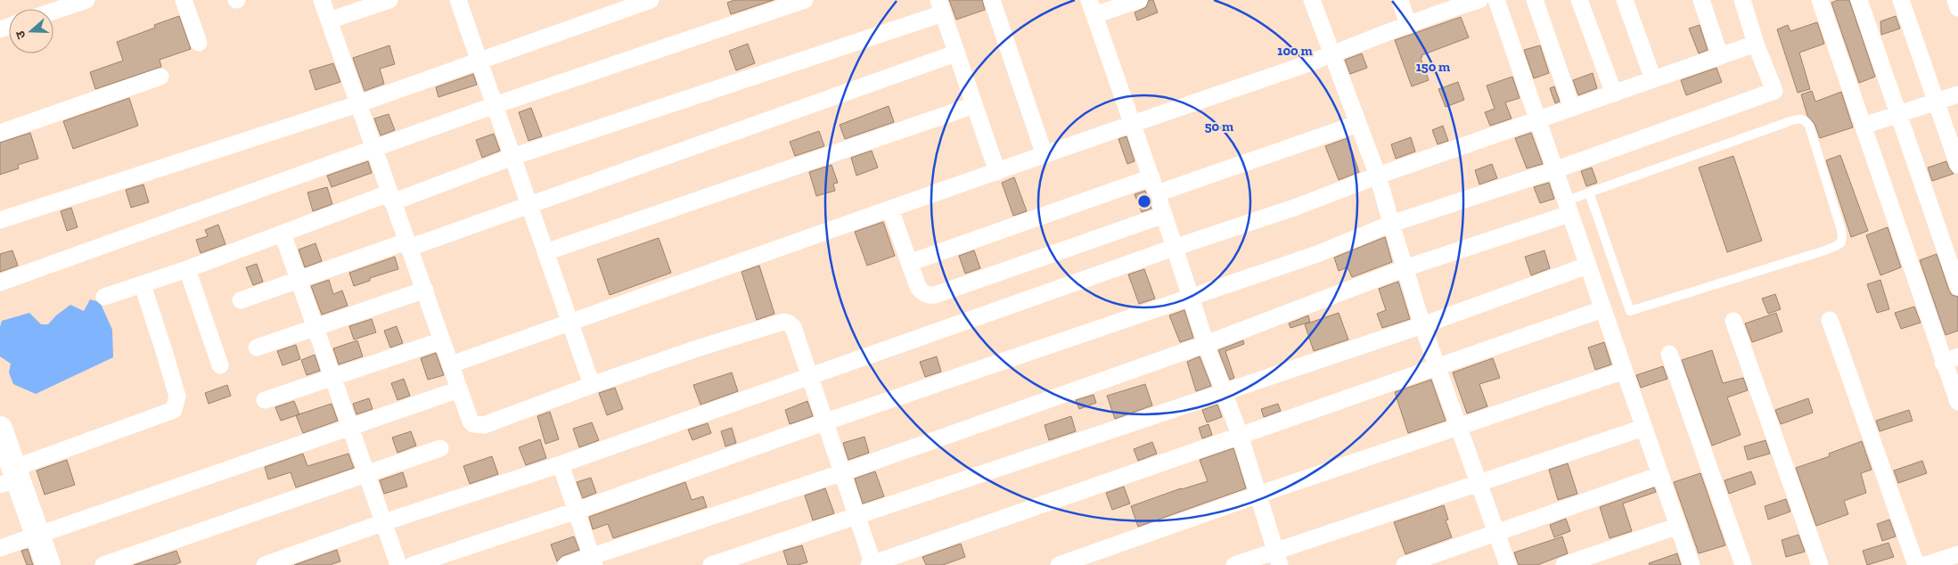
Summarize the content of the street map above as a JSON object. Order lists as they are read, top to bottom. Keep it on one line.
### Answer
{"north":"left","rings":["100 m","150 m","50 m"]}
